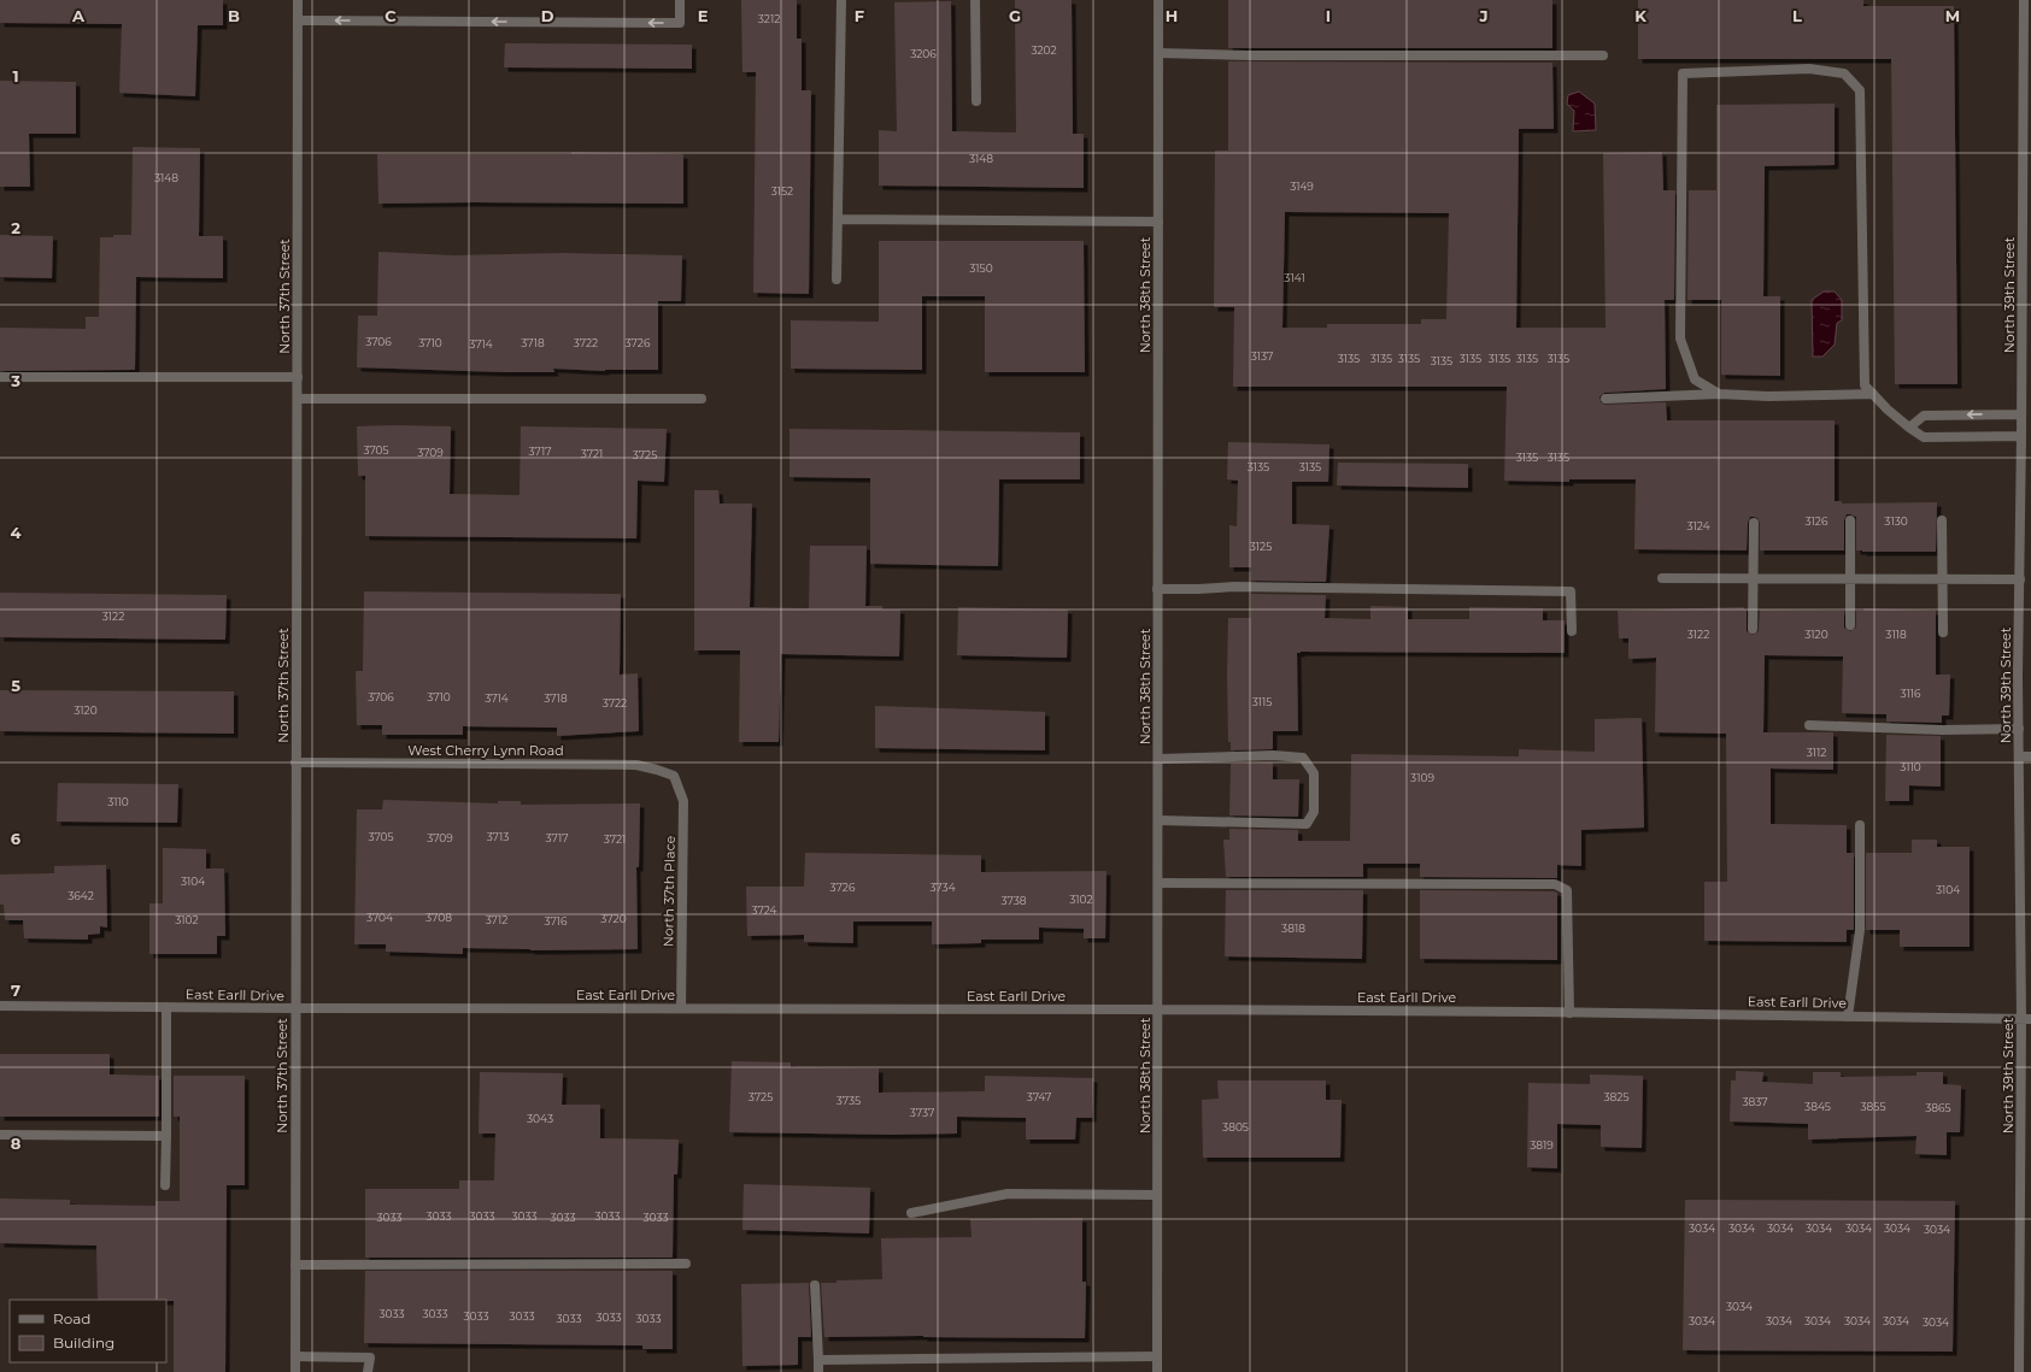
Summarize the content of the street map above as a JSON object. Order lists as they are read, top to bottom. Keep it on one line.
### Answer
{"streets":{"street":["North 38th Street","North 39th Street","North 37th Street","West Cherry Lynn Road","North 37th Place","East Earll Drive"]},"crossings":[["North 38th Street","East Earll Drive"],["North 39th Street","East Earll Drive"],["North 37th Street","West Cherry Lynn Road"],["North 37th Street","East Earll Drive"],["West Cherry Lynn Road","North 37th Place"],["North 37th Place","East Earll Drive"]],"house_numbers":["3212","3202","3206","3148","3148","3149","3152","3150","3141","3706","3710","3718","3722","3726","3714","3137","3135","3135","3135","3135","3135","3135","3135","3135","3705","3717","3709","3721","3725","3135","3135","3135","3135","3126","3130","3124","3125","3122","3122","3120","3118","3116","3706","3710","3714","3718","3115","3722","3120","3112","3110","3109","3110","3705","3713","3709","3717","3721","3104","3726","3734","3104","3642","3102","3738","3724","3704","3708","3720","3102","3712","3716","3818","3725","3747","3825","3735","3837","3845","3855","3865","3737","3043","3805","3819","3033","3033","3033","3033","3033","3033","3033","3034","3034","3034","3034","3034","3034","3034","3034","3033","3033","3033","3033","3033","3033","3033","3034","3034","3034","3034","3034","3034"],"legend":["Road","Building"],"grid":{"columns":["A","B","C","D","E","F","G","H","I","J","K","L","M"],"rows":["1","2","3","4","5","6","7","8"]}}
